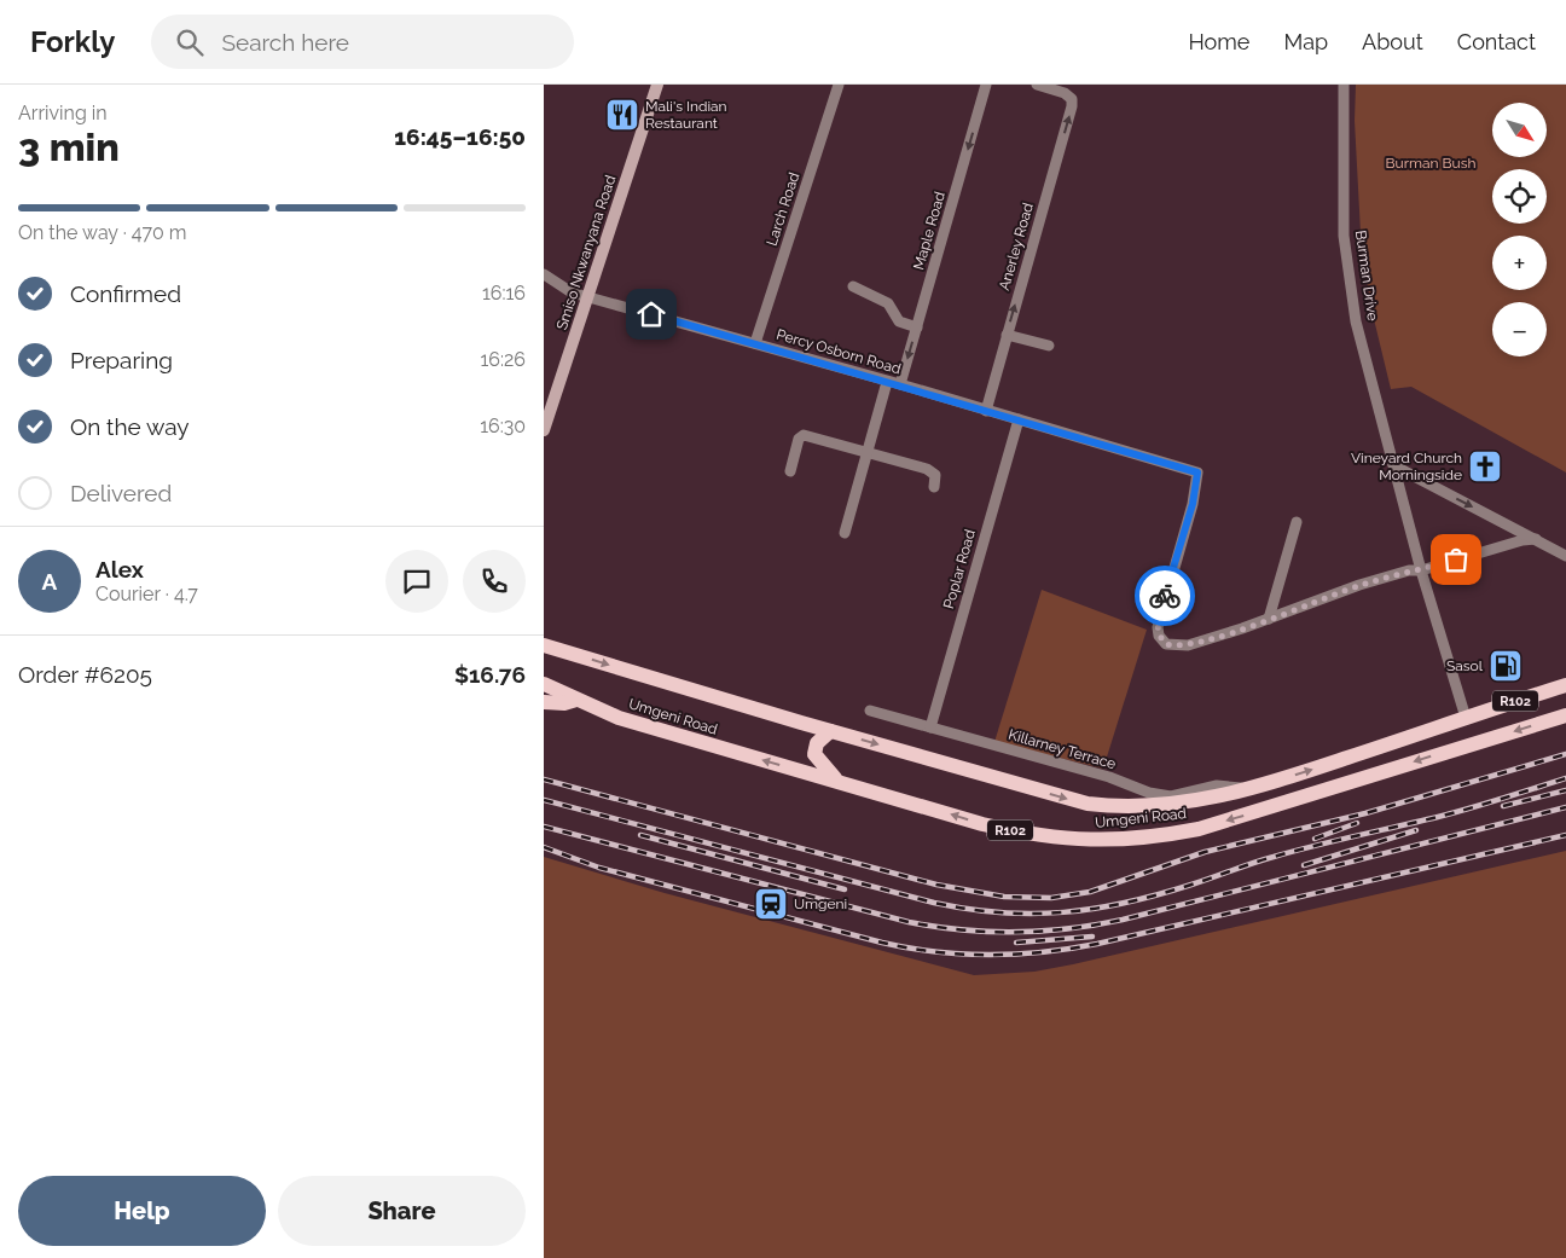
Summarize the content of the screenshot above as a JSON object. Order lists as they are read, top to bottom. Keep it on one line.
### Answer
{"streets":{"main road":["R102","Umgeni Road"],"street":["Larch Road","Maple Road","Anerley Road","Smiso Nkwanyana Road","Burman Drive","Percy Osborn Road","Poplar Road","Killarney Terrace"]},"crossings":[["Larch Road","Percy Osborn Road"],["Maple Road","Percy Osborn Road"],["Anerley Road","Percy Osborn Road"],["Smiso Nkwanyana Road","Percy Osborn Road"],["Burman Drive","Umgeni Road"],["Percy Osborn Road","Poplar Road"],["Poplar Road","Killarney Terrace"],["Umgeni Road","Killarney Terrace"]],"one_way":["Maple Road","Anerley Road"],"parks":["Burman Bush"],"places":{"restaurant":["Mali's Indian Restaurant"],"church":["Vineyard Church Morningside"],"fuel station":["Sasol"],"station":["Umgeni"]},"north":"bottom right","page":{"header":"Forkly","search":"Search here","nav":["Home","Map","About","Contact"],"heading":["3 min","Arriving in","16:45–16:50"],"panel":["Alex","Courier · 4.7","Order #6205","$16.76"],"map_buttons":["+","−"],"bar":"On the way · 470 m","list":[["Confirmed","16:16"],["Preparing","16:26"],["On the way","16:30"],"Delivered"],"round":"A","buttons":["Help","Share"]}}
